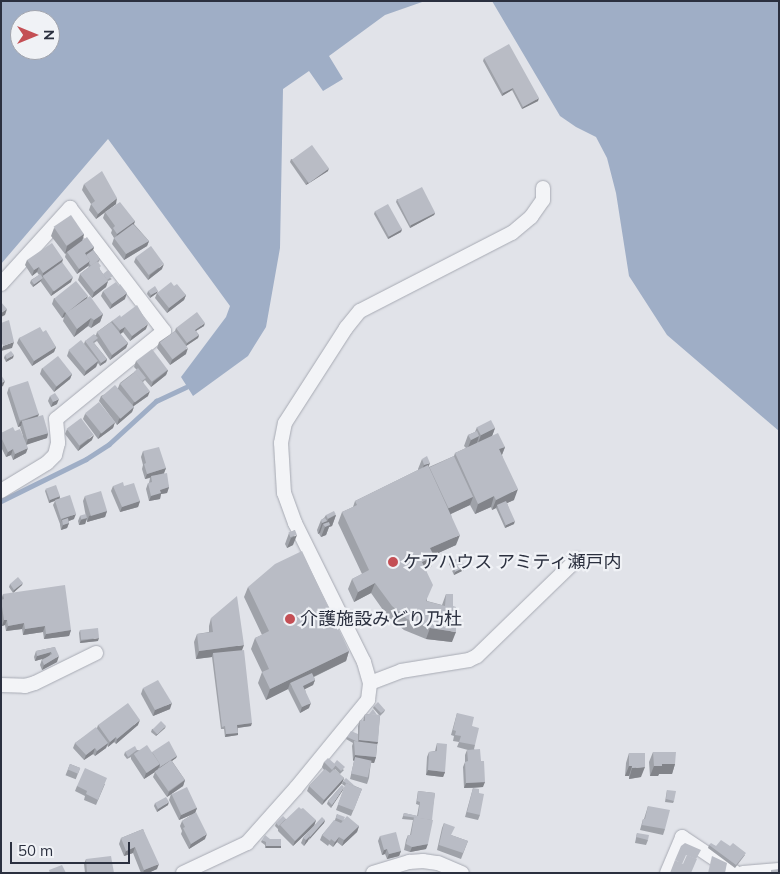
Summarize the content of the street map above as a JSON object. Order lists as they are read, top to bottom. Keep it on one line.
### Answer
{"places":["ケアハウス アミティ瀬戸内","介護施設みどり乃杜"],"scale_bar":"50 m","north":"right"}
